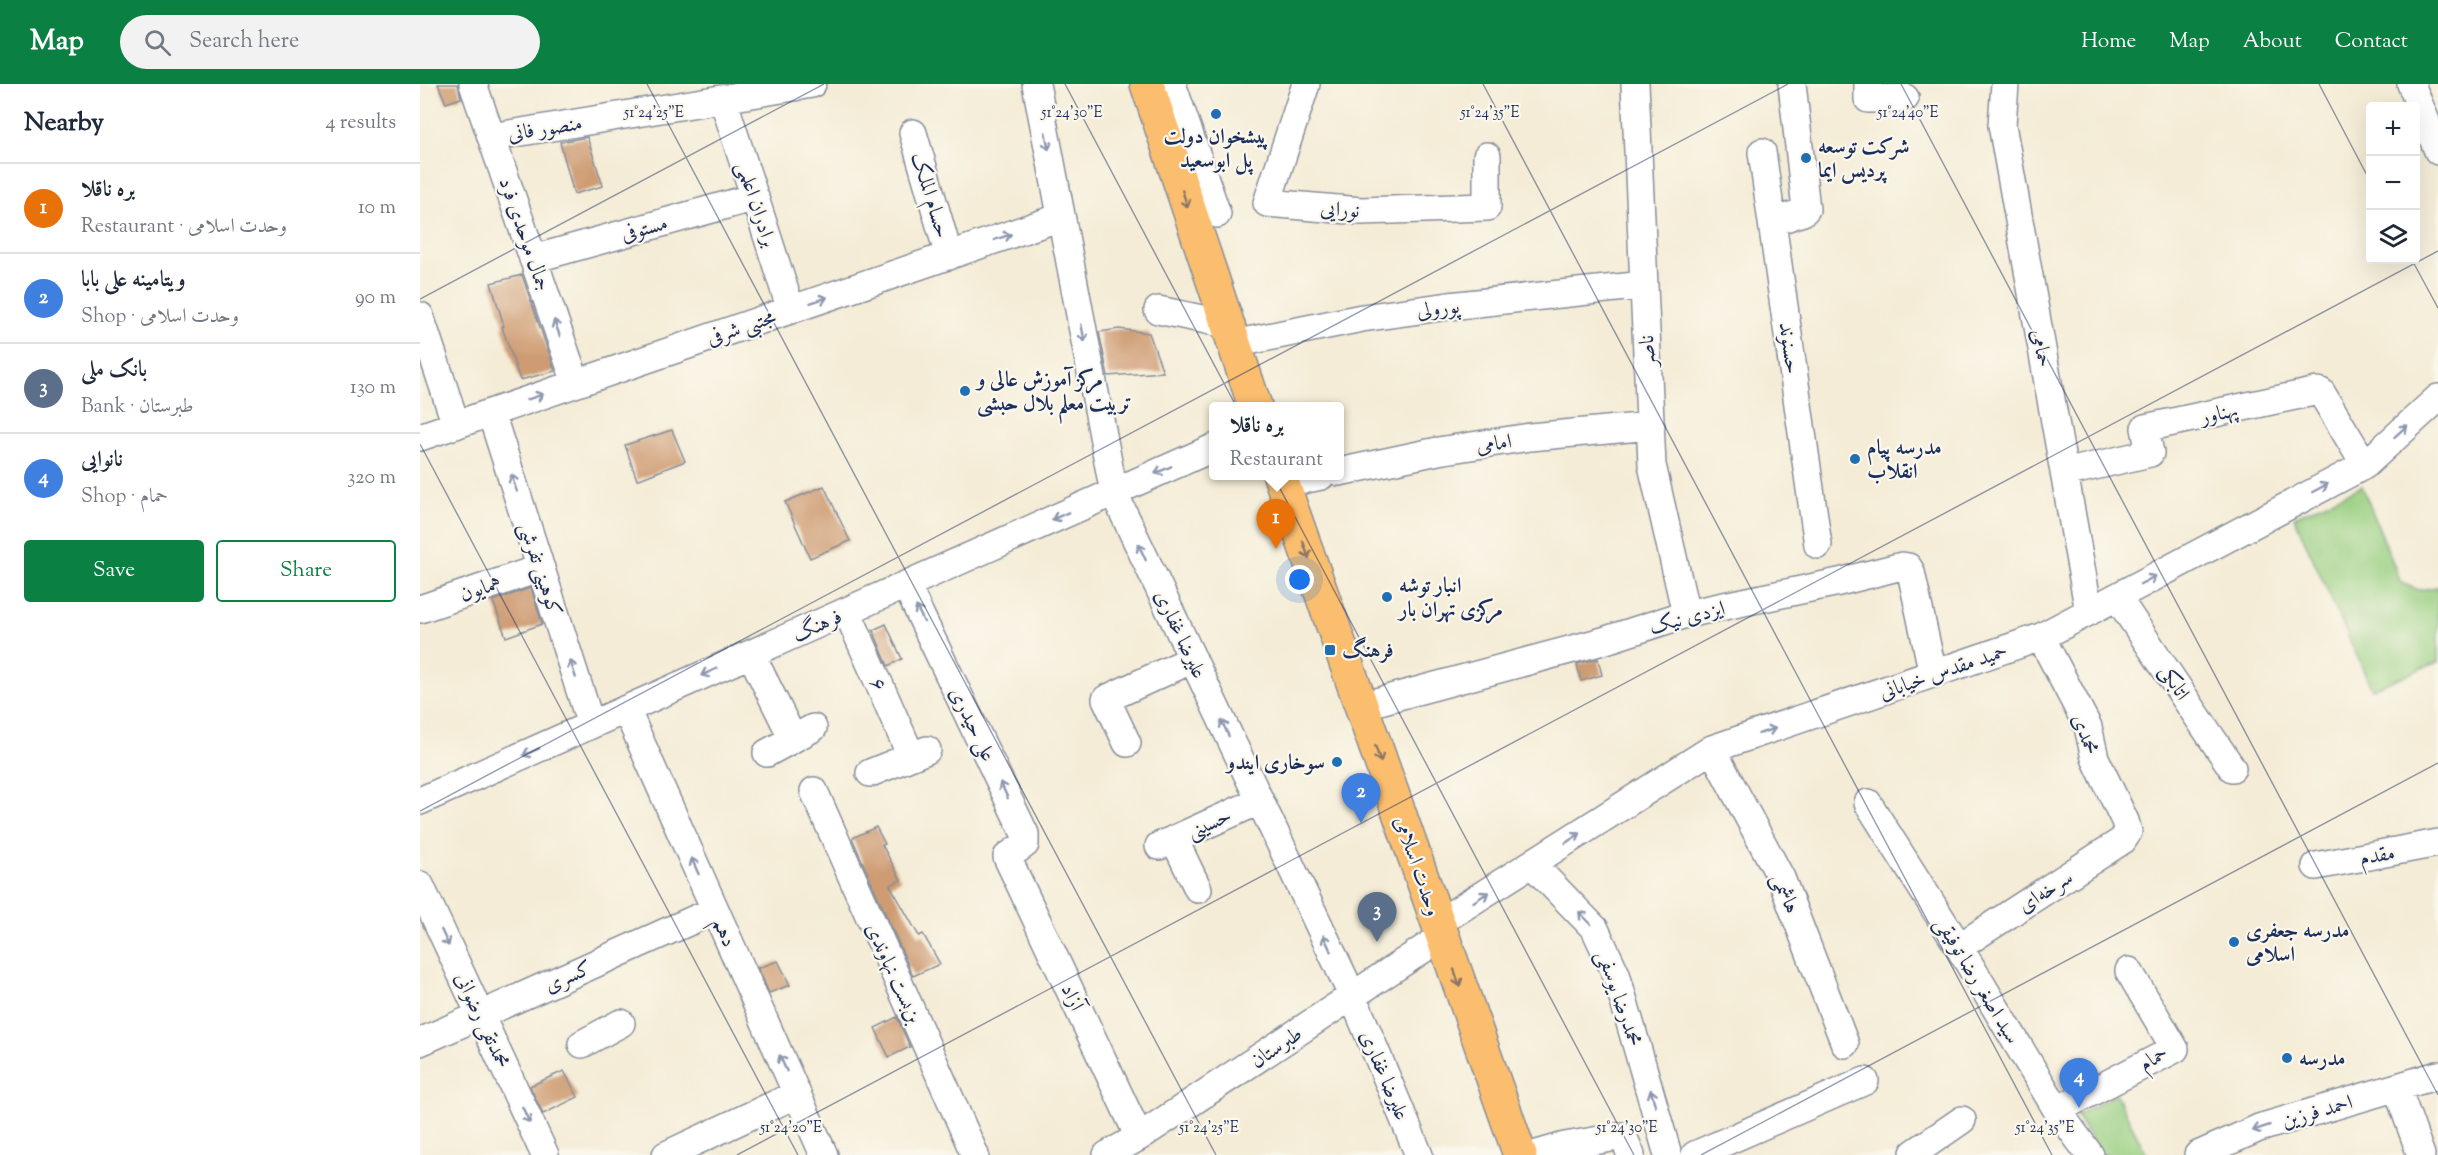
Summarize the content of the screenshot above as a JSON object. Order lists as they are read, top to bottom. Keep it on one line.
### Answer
{"streets":{"main road":["وحدت اسلامی"],"street":["منصور فانی","حسام الملک","برادران اعلمی","نورایی","مستوفی","جمال موحدی فرد","پورولی","مجتبی شرفی","حسنوند","حمامی","ناصر","پهناور","امامی","کوهینی تفرشی","همایون","ایزدی نیک","فرهنگ","علیرضا غفاری","حمید مقدس خیابانی","اتابکی","۶","علی حیدری","محمدی","حسینی","مقدم","سرخه‌ای","هاشمی","دهم","بن‌بست نهاوندی","کسری","سید اصغر رضا توفیقی","آزاد","محمدرضا یوسفی","محمدتقی رضوانی","طبرستان","حمام","احمد فرزین"]},"crossings":[["منصور فانی","برادران اعلمی"],["منصور فانی","جمال موحدی فرد"],["حسام الملک","مجتبی شرفی"],["برادران اعلمی","مستوفی"],["برادران اعلمی","مجتبی شرفی"],["مستوفی","جمال موحدی فرد"],["جمال موحدی فرد","مجتبی شرفی"],["پورولی","ناصر"],["مجتبی شرفی","کوهینی تفرشی"],["مجتبی شرفی","علیرضا غفاری"],["حمامی","پهناور"],["حمامی","حمید مقدس خیابانی"],["ناصر","امامی"],["ناصر","ایزدی نیک"],["پهناور","حمید مقدس خیابانی"],["کوهینی تفرشی","همایون"],["کوهینی تفرشی","فرهنگ"],["ایزدی نیک","حمید مقدس خیابانی"],["ایزدی نیک","وحدت اسلامی"],["فرهنگ","علیرضا غفاری"],["فرهنگ","۶"],["فرهنگ","علی حیدری"],["فرهنگ","دهم"],["علیرضا غفاری","حسینی"],["علیرضا غفاری","طبرستان"],["حمید مقدس خیابانی","اتابکی"],["حمید مقدس خیابانی","محمدی"],["حمید مقدس خیابانی","وحدت اسلامی"],["حمید مقدس خیابانی","هاشمی"],["حمید مقدس خیابانی","محمدرضا یوسفی"],["حمید مقدس خیابانی","طبرستان"],["علی حیدری","آزاد"],["محمدی","سرخه‌ای"],["وحدت اسلامی","طبرستان"],["سرخه‌ای","سید اصغر رضا توفیقی"],["دهم","کسری"],["کسری","محمدتقی رضوانی"],["سید اصغر رضا توفیقی","حمام"],["آزاد","طبرستان"]],"one_way":["مجتبی شرفی","کوهینی تفرشی","فرهنگ","حمید مقدس خیابانی","علی حیدری","وحدت اسلامی","دهم","محمدرضا یوسفی","محمدتقی رضوانی","احمد فرزین"],"places":{"other":["پیشخوان دولت پل ابوسعید","شرکت توسعه پردیس ایما","مرکز آموزش عالی و تربیت معلم بلال حبشی","مدرسه پیام انقلاب","انبار توشه مرکزی تهران بار","سوخاری ایندو","مدرسه جعفری اسلامی","مدرسه"],"transit":["فرهنگ"]},"page":{"header":"Map","search":"Search here","nav":["Home","Map","About","Contact"],"heading":["Nearby","4 results"],"map_buttons":["+","−"],"list":[{"mark":"1","name":"بره ناقلا","note":"Restaurant · وحدت اسلامی","value":"10 m"},{"mark":"2","name":"ویتامینه علی بابا","note":"Shop · وحدت اسلامی","value":"90 m"},{"mark":"3","name":"بانک ملی","note":"Bank · طبرستان","value":"130 m"},{"mark":"4","name":"نانوایی","note":"Shop · حمام","value":"320 m"}],"popup":["بره ناقلا","Restaurant"],"pins":["1","2","3","4"],"buttons":["Save","Share"]},"coordinates":["51°24'25\"E","51°24'30\"E","51°24'35\"E","51°24'40\"E","51°24'20\"E"]}
